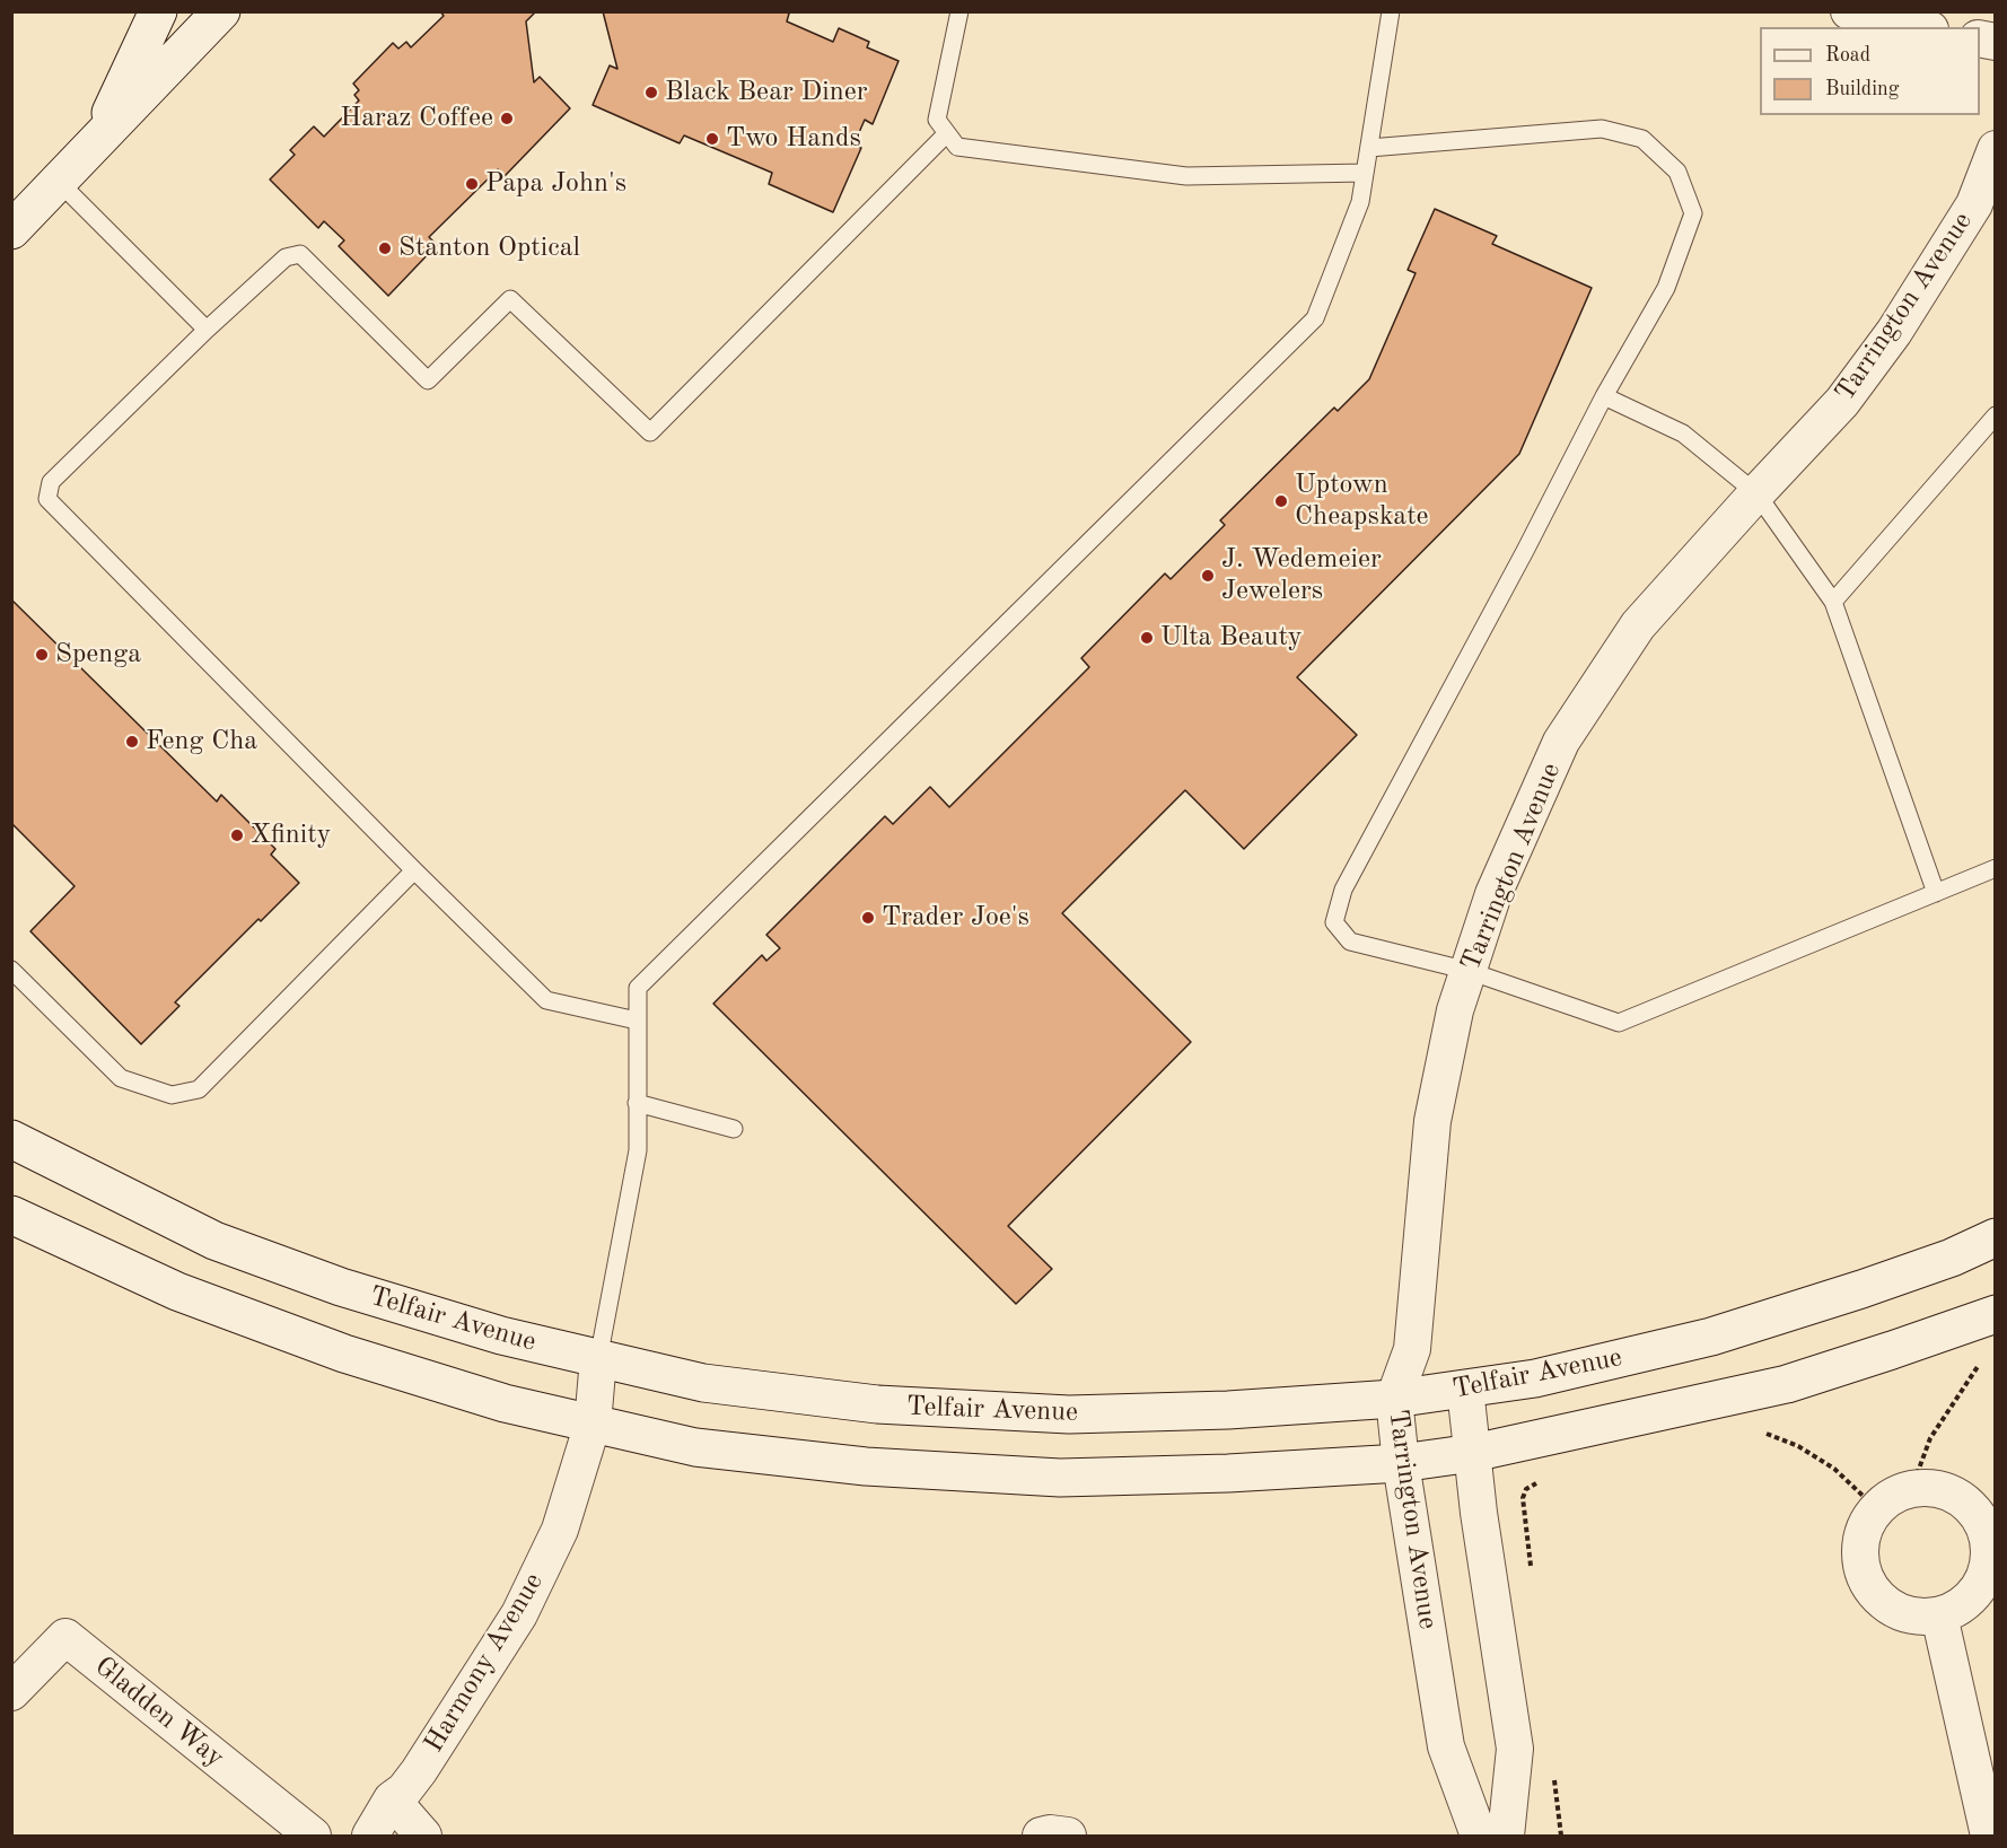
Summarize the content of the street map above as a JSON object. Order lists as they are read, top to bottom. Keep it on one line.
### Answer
{"streets":{"street":["Tarrington Avenue","Telfair Avenue","Harmony Avenue","Gladden Way"]},"crossings":[["Tarrington Avenue","Telfair Avenue"],["Telfair Avenue","Harmony Avenue"]],"places":["Black Bear Diner","Haraz Coffee","Two Hands","Papa John's","Stanton Optical","Uptown Cheapskate","J. Wedemeier Jewelers","Ulta Beauty","Spenga","Feng Cha","Xfinity","Trader Joe's"],"legend":["Road","Building"]}
